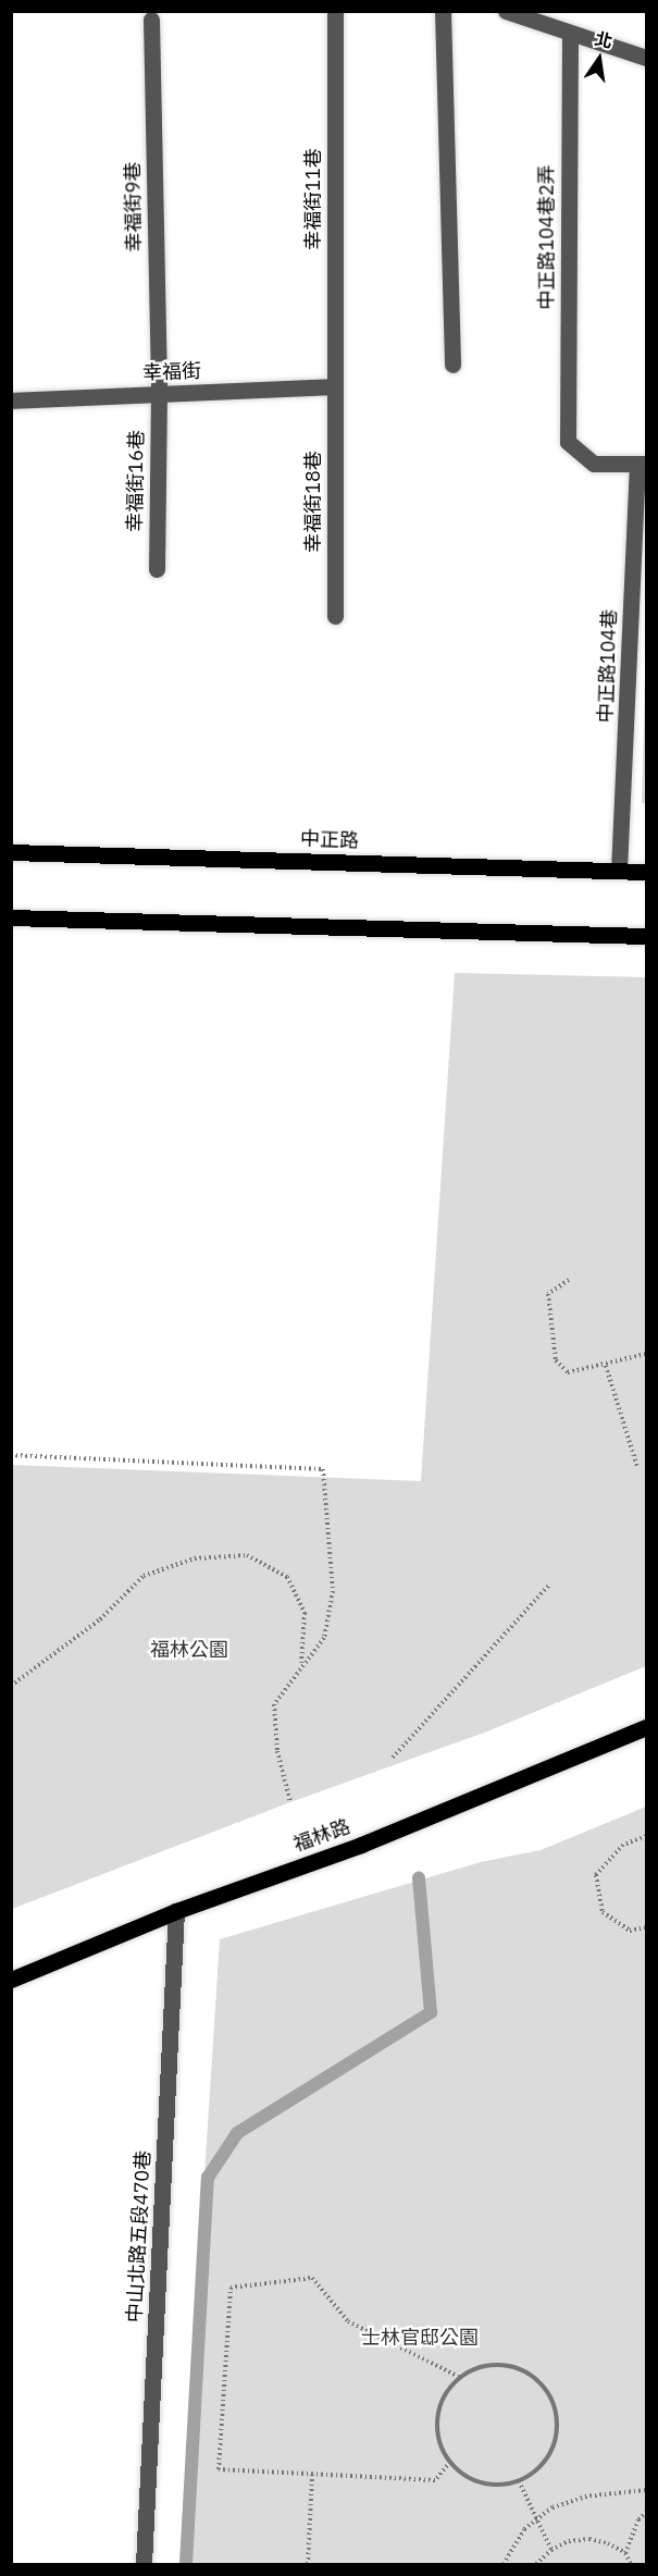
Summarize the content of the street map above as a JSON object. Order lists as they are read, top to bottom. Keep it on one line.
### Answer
{"streets":{"main road":["中正路","福林路"],"street":["幸福街11巷","幸福街9巷","中正路104巷2弄","幸福街","幸福街16巷","幸福街18巷","中正路104巷","中山北路五段470巷"]},"crossings":[["幸福街11巷","幸福街"],["幸福街11巷","幸福街18巷"],["幸福街9巷","幸福街"],["幸福街9巷","幸福街16巷"],["中正路104巷2弄","中正路104巷"],["幸福街","幸福街16巷"],["幸福街","幸福街18巷"],["中正路104巷","中正路"],["福林路","中山北路五段470巷"]],"parks":["福林公園","士林官邸公園"],"north":"top"}
